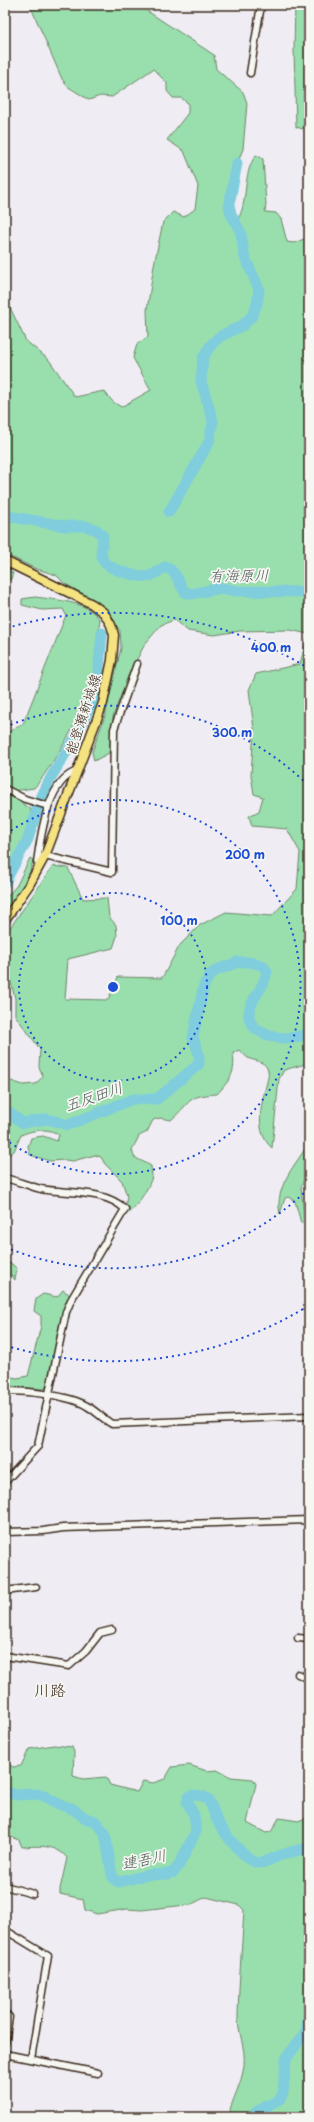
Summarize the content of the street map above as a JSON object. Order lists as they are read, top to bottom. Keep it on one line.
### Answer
{"streets":{"main road":["能登瀬新城線"]},"districts":["川路"],"water":["有海原川","五反田川","連吾川"],"rings":["400 m","300 m","200 m","100 m"]}
